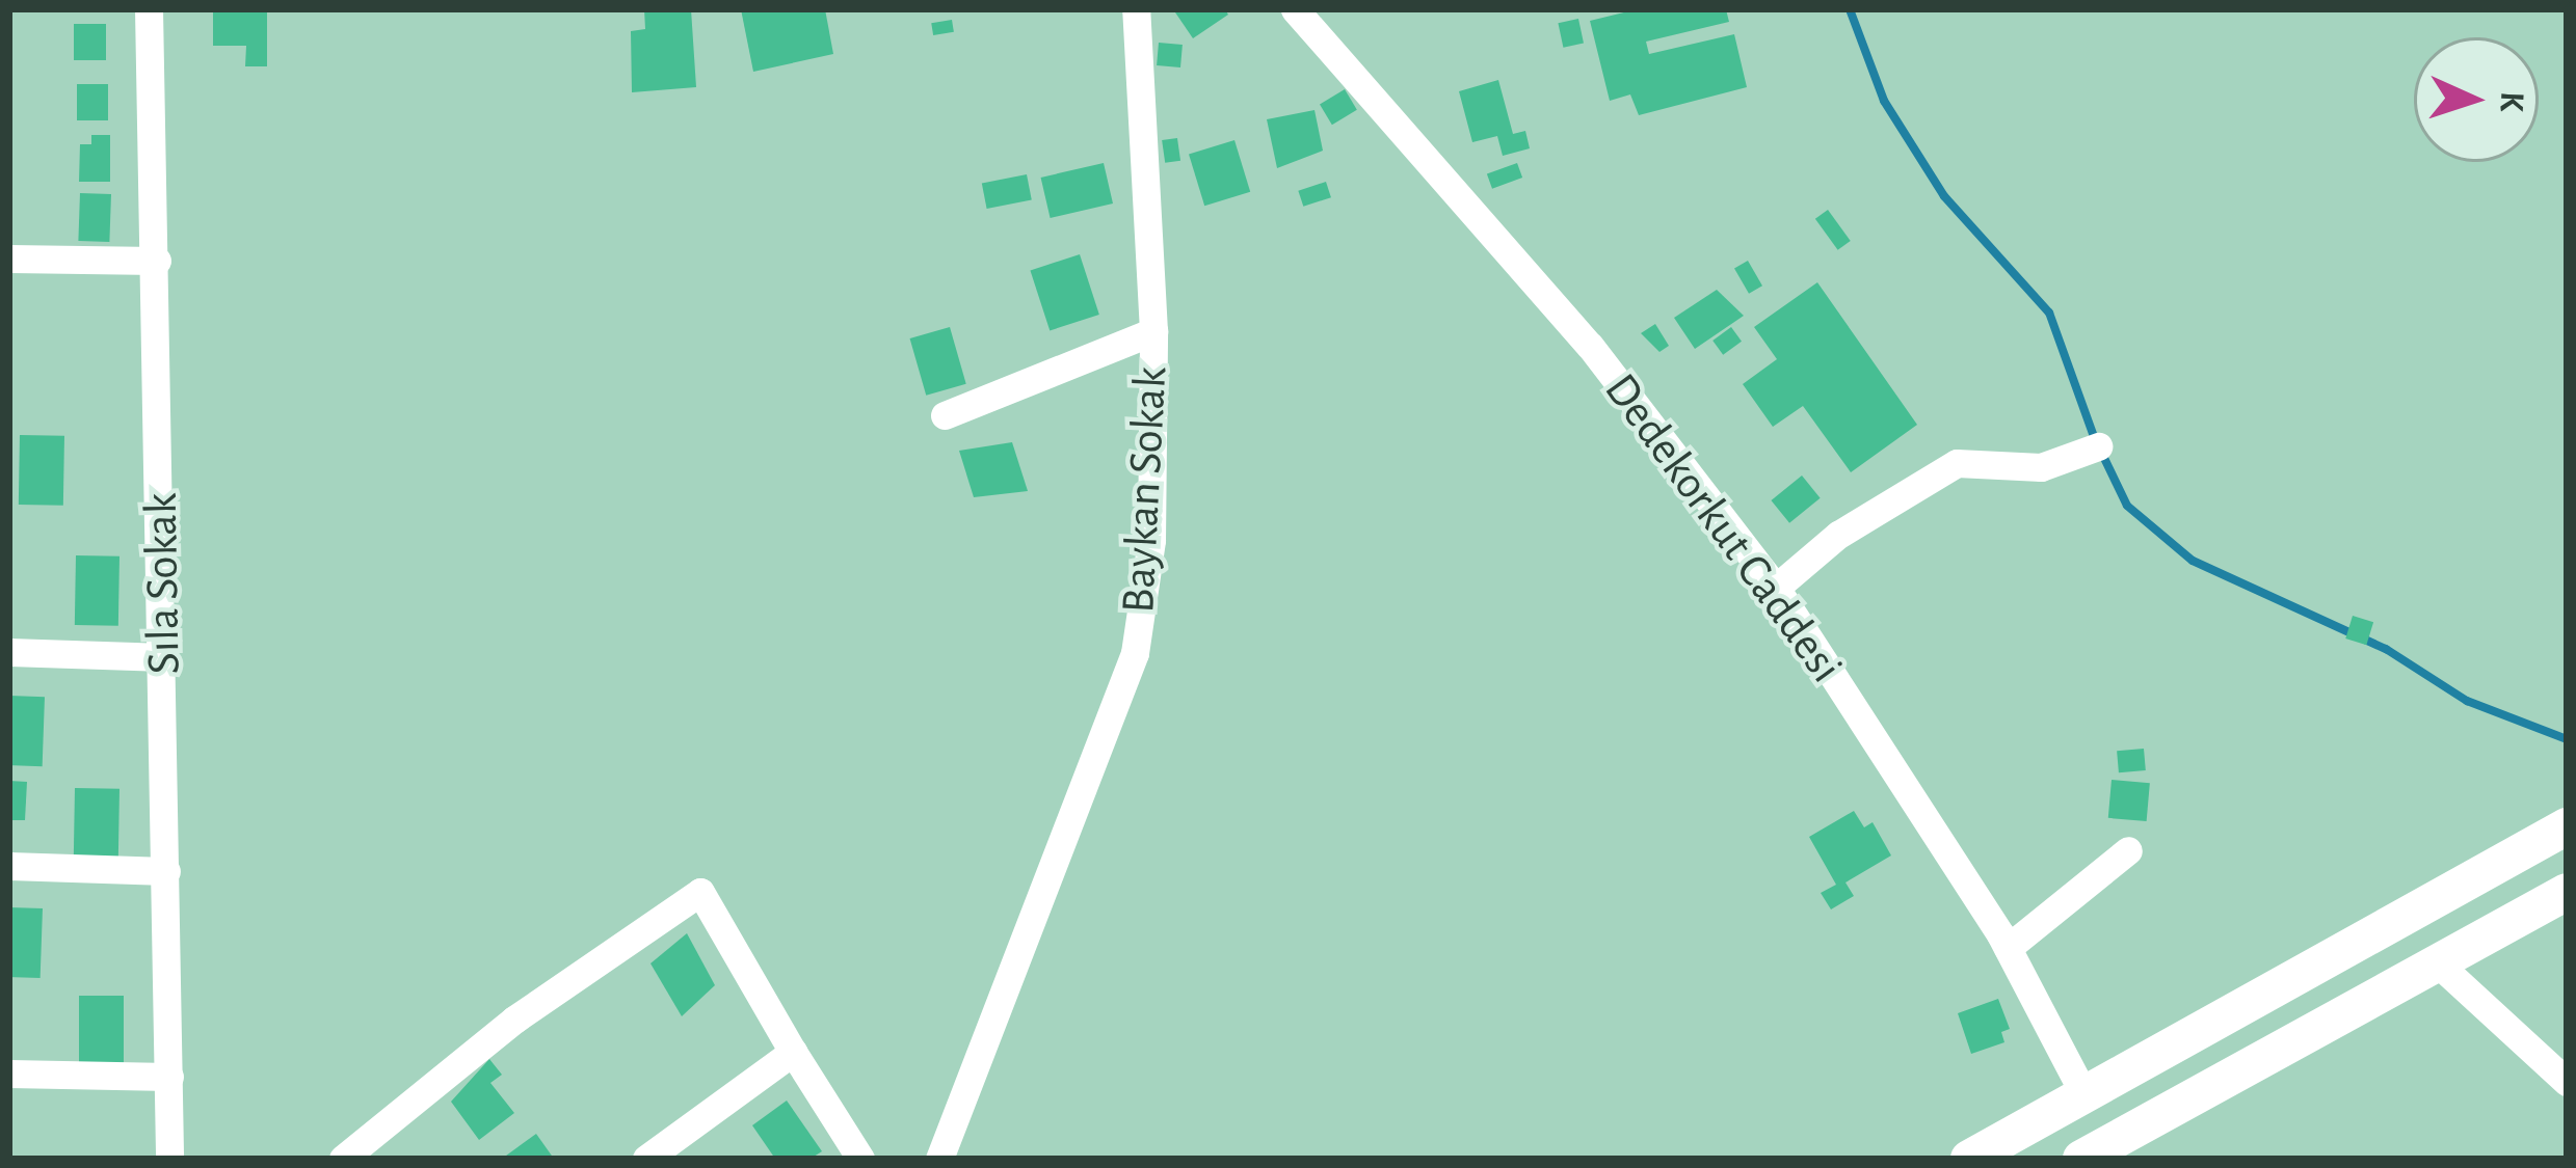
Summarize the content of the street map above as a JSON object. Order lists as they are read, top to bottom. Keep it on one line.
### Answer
{"streets":{"street":["Baykan Sokak","Dedekorkut Caddesi","Sıla Sokak"]},"north":"right"}
